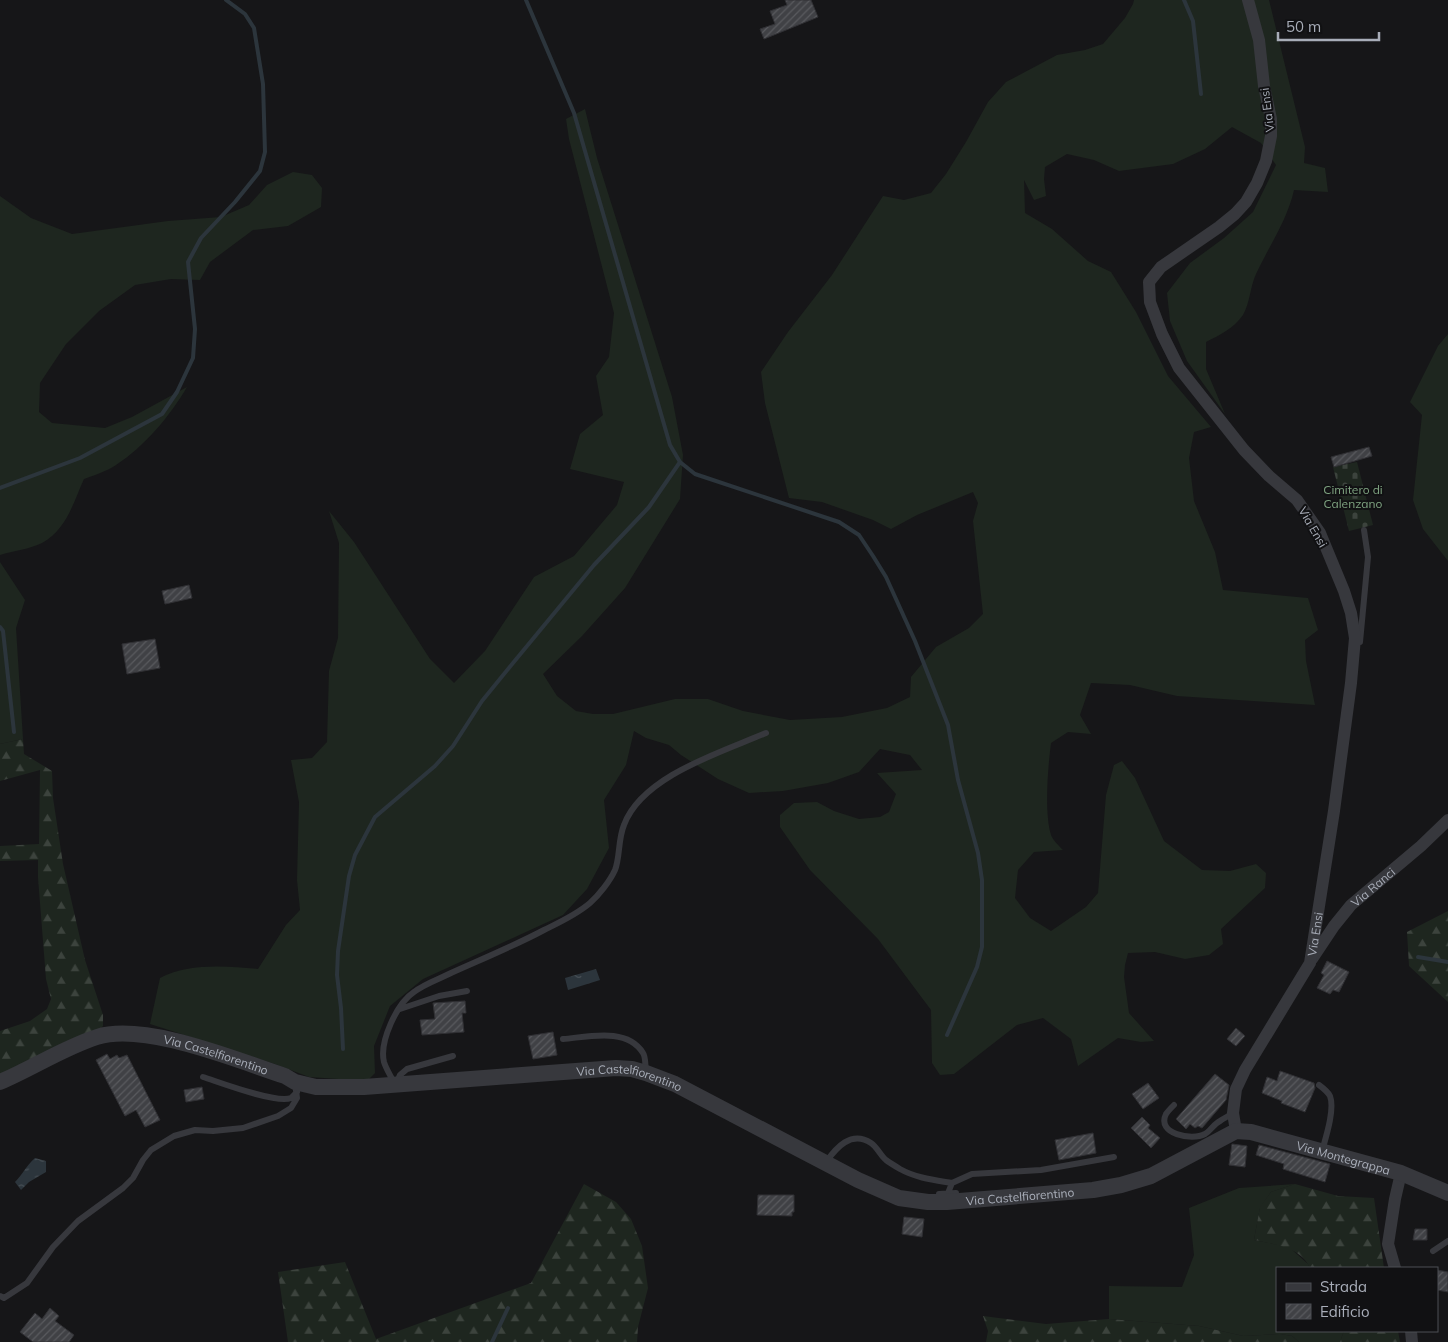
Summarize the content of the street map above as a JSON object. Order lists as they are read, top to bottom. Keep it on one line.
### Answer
{"streets":{"street":["Via Ensi","Via Ranci","Via Castelfiorentino","Via Montegrappa"]},"crossings":[["Via Ensi","Via Ranci"],["Via Ensi","Via Castelfiorentino"],["Via Ensi","Via Montegrappa"],["Via Castelfiorentino","Via Montegrappa"]],"parks":["Cimitero di Calenzano"],"legend":["Strada","Edificio"],"scale_bar":"50 m"}
